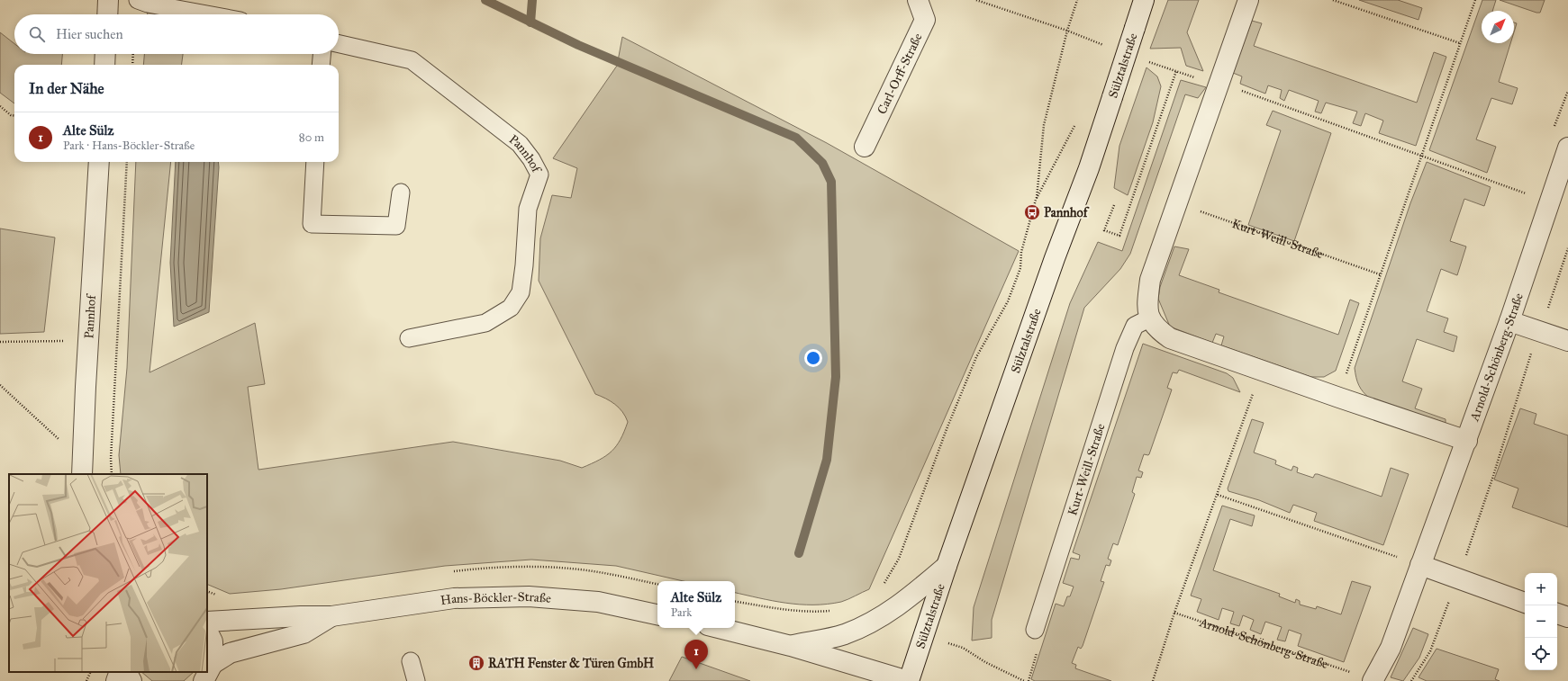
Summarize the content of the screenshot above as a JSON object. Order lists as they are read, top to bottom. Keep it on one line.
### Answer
{"streets":{"street":["Sülztalstraße","Carl-Orff-Straße","Pannhof","Arnold-Schönberg-Straße","Hans-Böckler-Straße"],"lane":["Kurt-Weill-Straße"]},"places":{"bus stop":["Pannhof"],"building":["RATH Fenster & Türen GmbH"]},"north":"top right","page":{"search":"Hier suchen","heading":"In der Nähe","list":[{"mark":"1","name":"Alte Sülz","note":"Park · Hans-Böckler-Straße","value":"80 m"}],"map_buttons":["+","−"],"popup":["Alte Sülz","Park"],"pins":"1"}}
